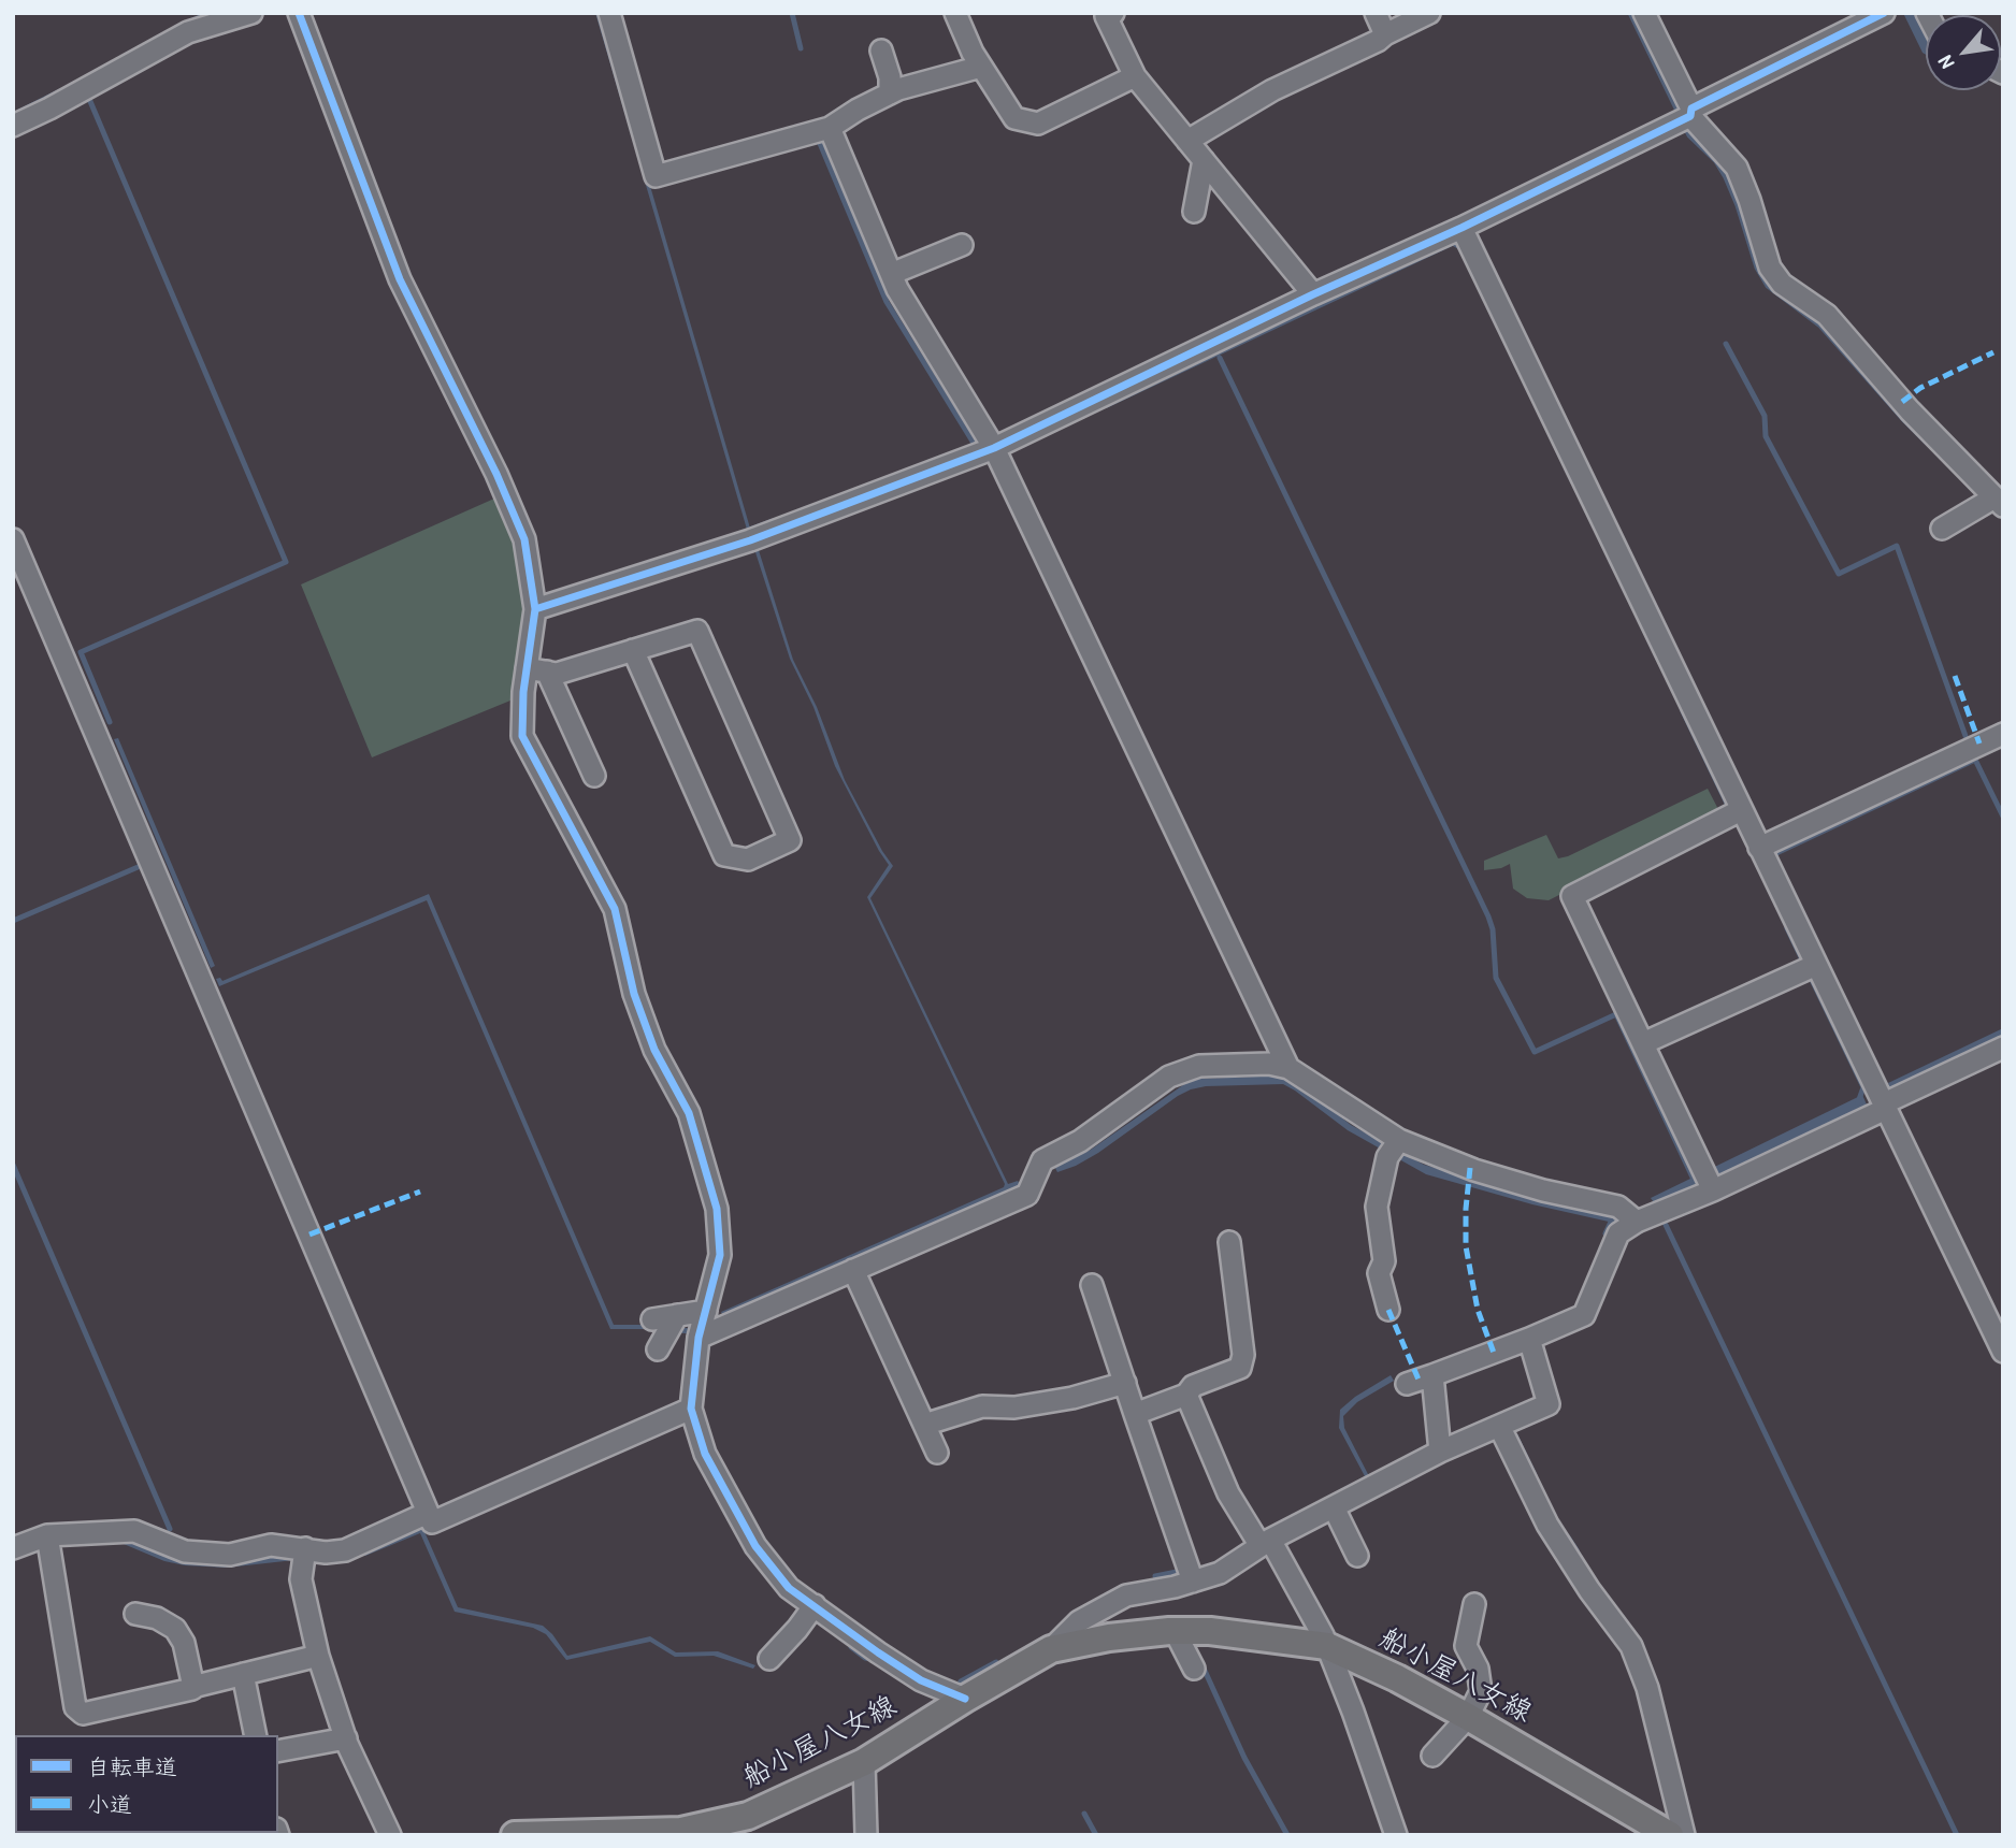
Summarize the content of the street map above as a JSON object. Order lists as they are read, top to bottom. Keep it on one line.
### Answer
{"streets":{"main road":["船小屋八女線"]},"legend":["自転車道","小道"],"north":"bottom left"}
